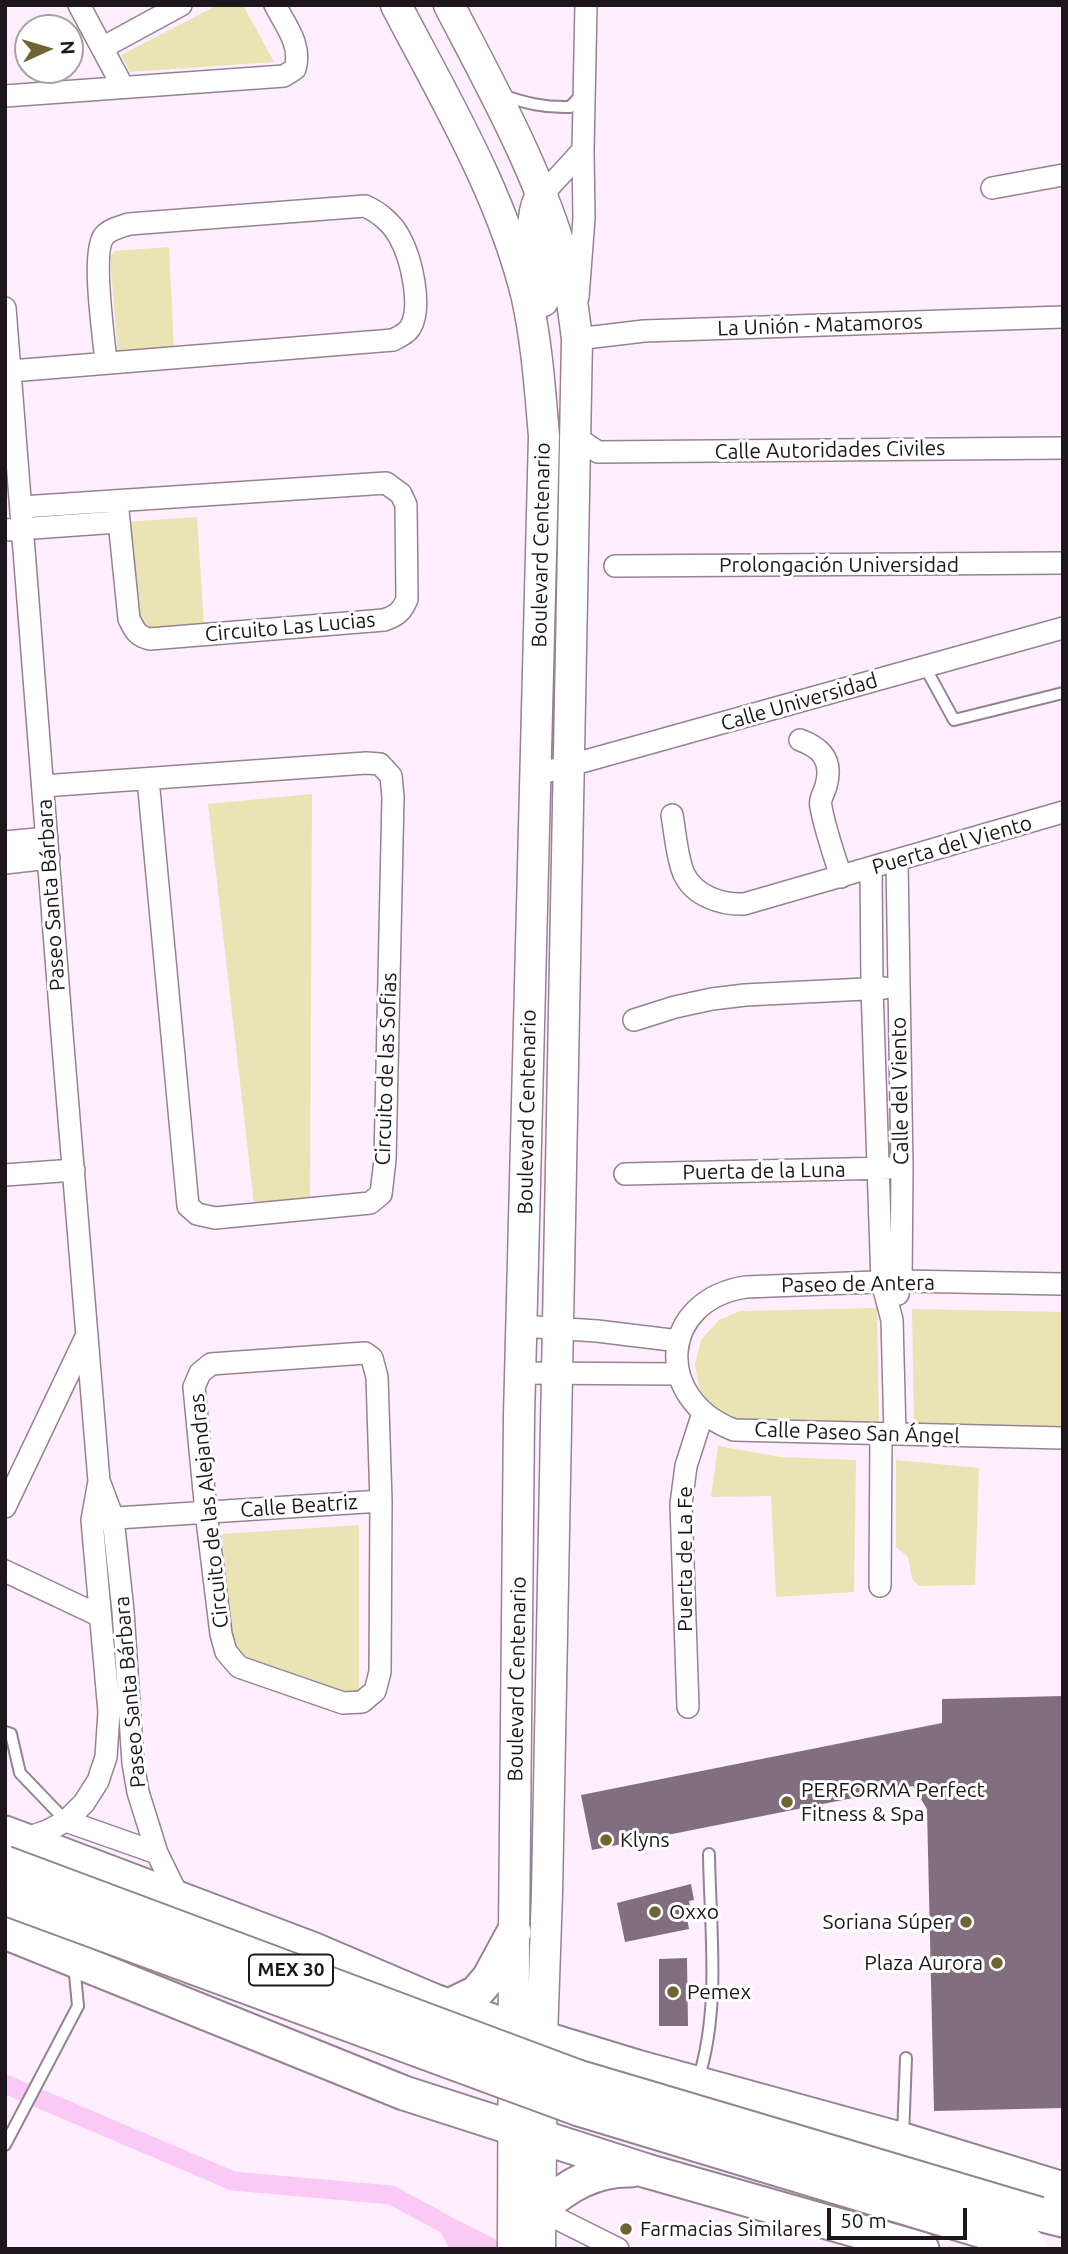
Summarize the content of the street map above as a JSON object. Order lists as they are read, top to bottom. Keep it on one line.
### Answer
{"streets":{"main road":["Boulevard Centenario","MEX 30"],"street":["La Unión - Matamoros","Calle Autoridades Civiles","Prolongación Universidad","Circuito Las Lucias","Calle Universidad","Puerta del Viento","Paseo Santa Bárbara","Circuito de las Sofias","Calle del Viento","Puerta de la Luna","Paseo de Antera","Calle Paseo San Ángel","Calle Beatriz","Circuito de las Alejandras","Puerta de La Fe"]},"crossings":[["La Unión - Matamoros","Boulevard Centenario"],["Calle Autoridades Civiles","Boulevard Centenario"],["Boulevard Centenario","Calle Universidad"],["Circuito Las Lucias","Paseo Santa Bárbara"],["Puerta del Viento","Calle del Viento"],["Paseo Santa Bárbara","Circuito de las Sofias"],["Paseo Santa Bárbara","Calle Beatriz"],["Paseo Santa Bárbara","MEX 30"],["Calle del Viento","Puerta de la Luna"],["Calle del Viento","Paseo de Antera"],["Calle del Viento","Calle Paseo San Ángel"],["Calle Paseo San Ángel","Puerta de La Fe"],["Calle Beatriz","Circuito de las Alejandras"]],"places":["PERFORMA Perfect Fitness & Spa","Klyns","Oxxo","Soriana Súper","Plaza Aurora","Pemex","Farmacias Similares"],"scale_bar":"50 m","north":"right"}
